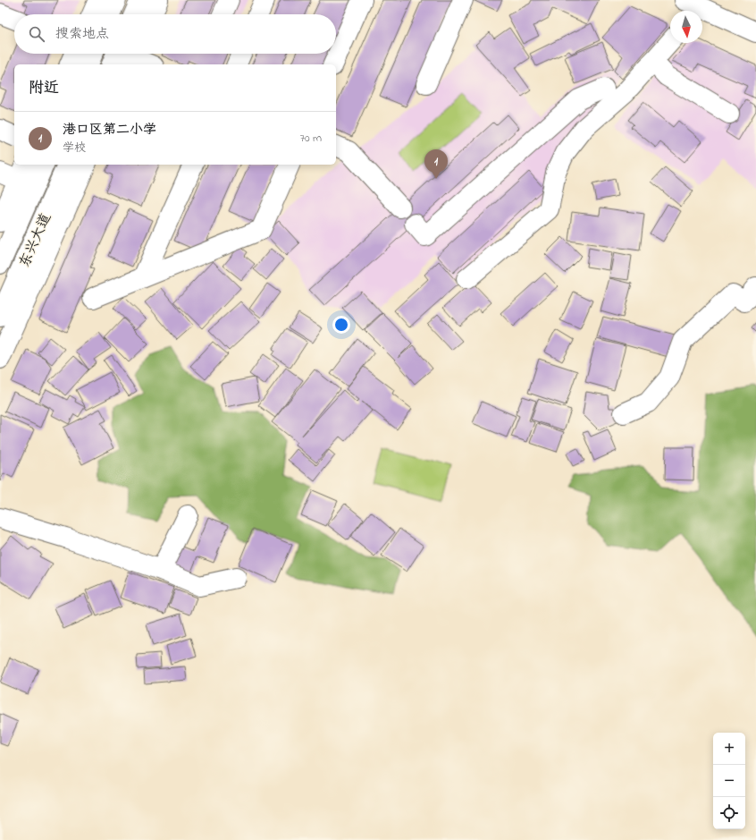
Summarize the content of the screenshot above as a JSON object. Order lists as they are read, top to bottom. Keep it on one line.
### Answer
{"streets":{"street":["东兴大道"]},"north":"bottom","page":{"search":"搜索地点","heading":"附近","list":[{"mark":"1","name":"港口区第二小学","note":"学校","value":"70 m"}],"pins":"1","map_buttons":["+","−"]}}
